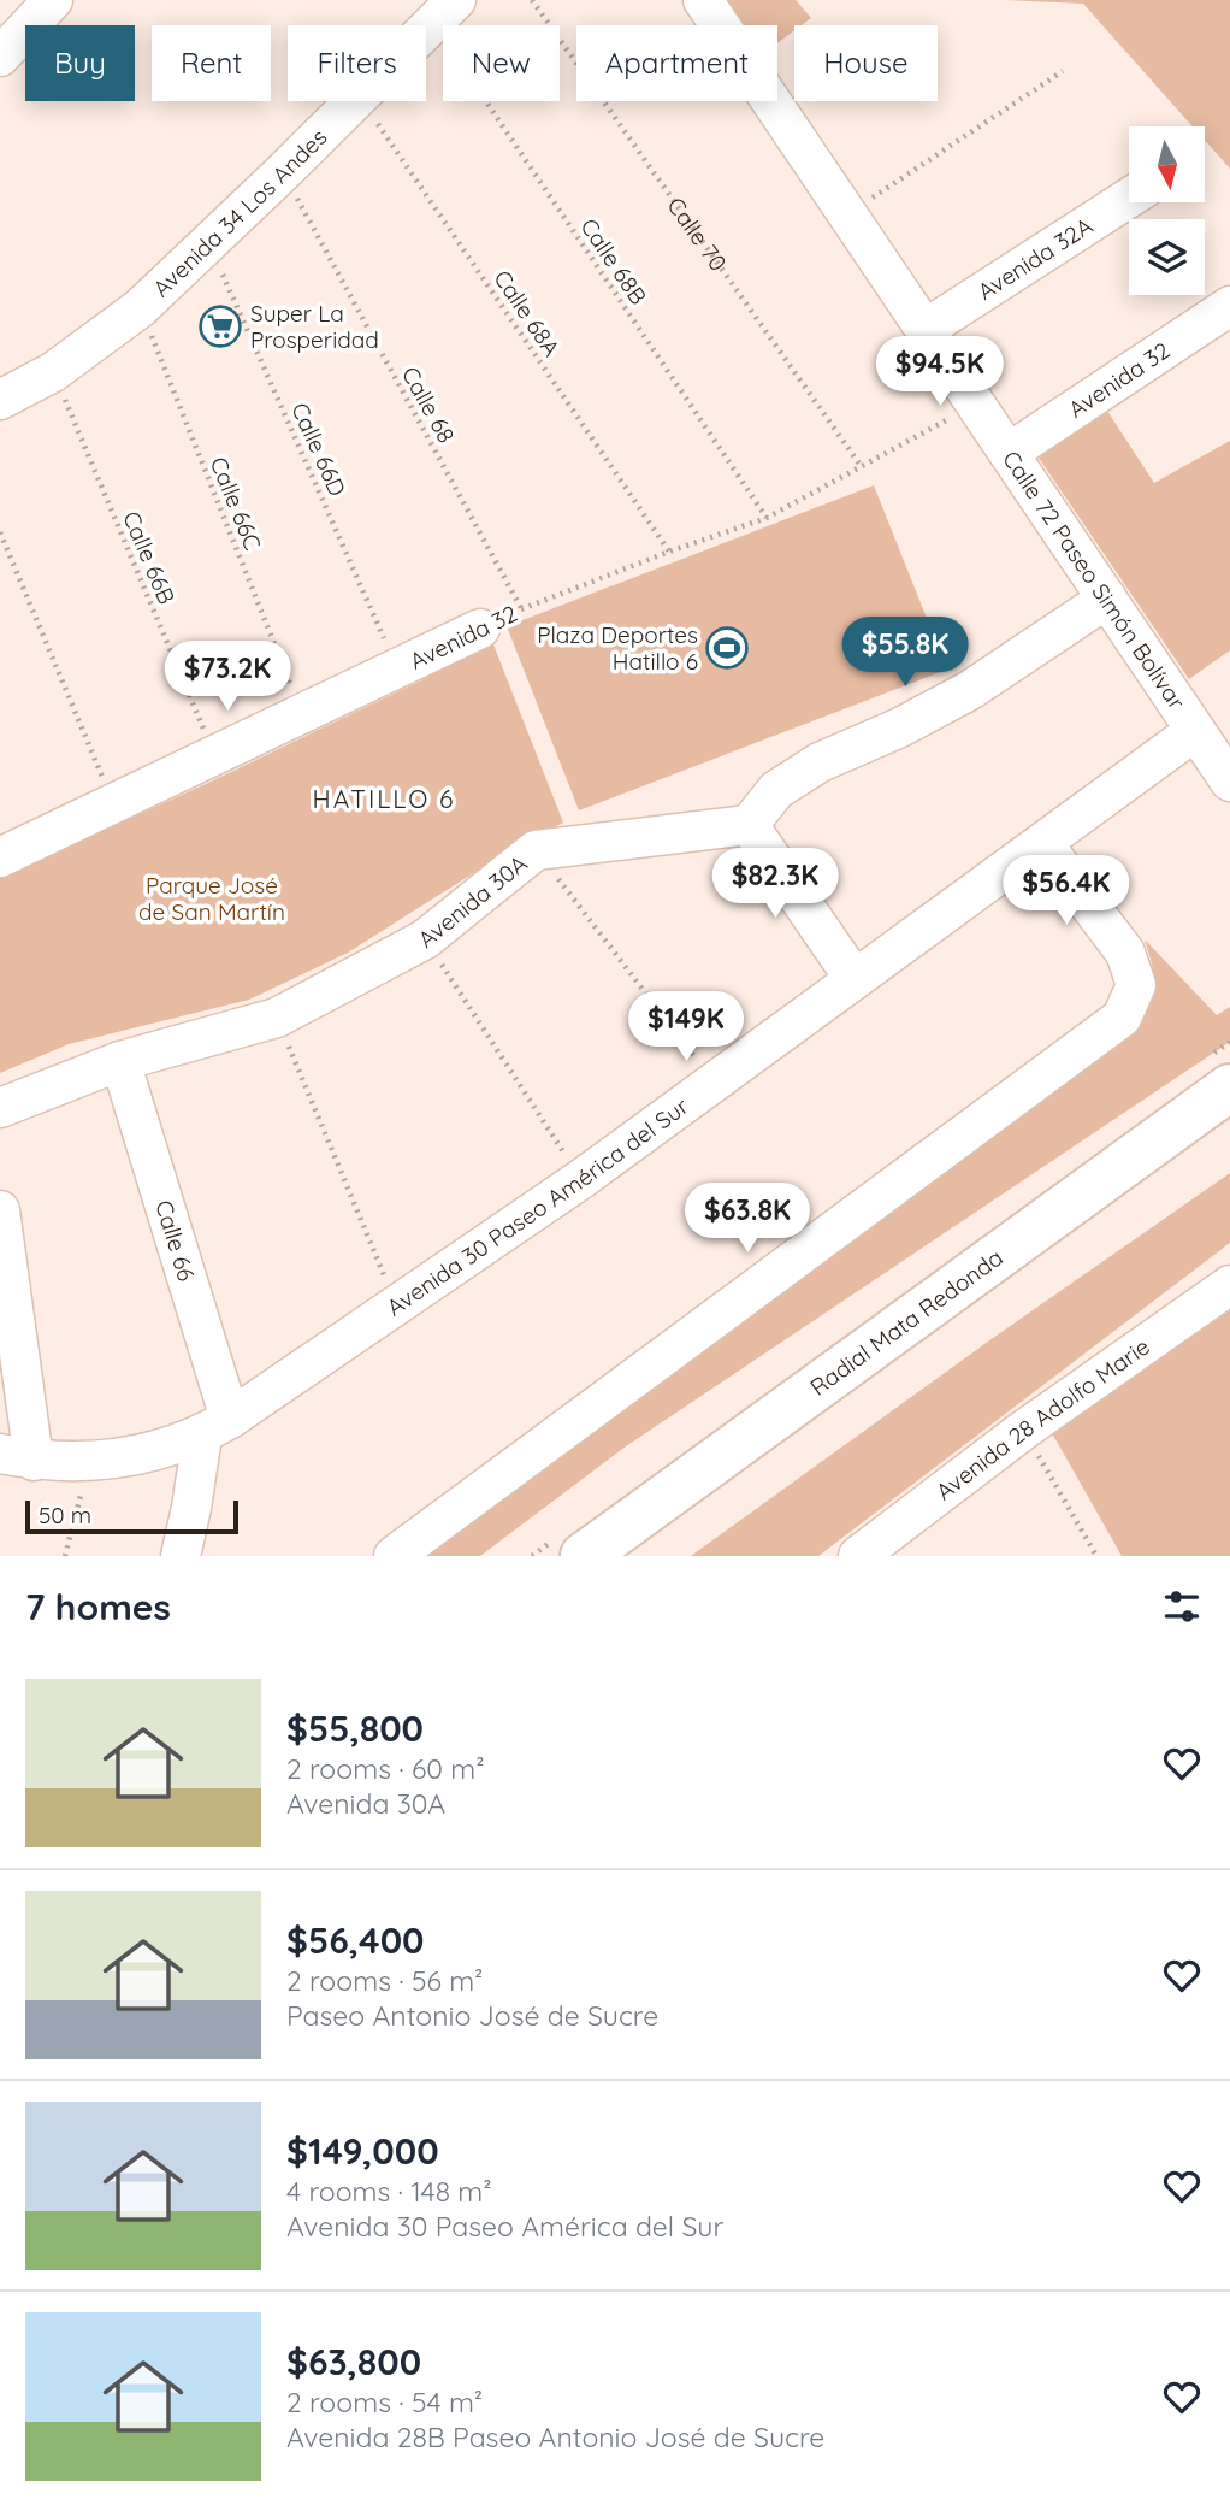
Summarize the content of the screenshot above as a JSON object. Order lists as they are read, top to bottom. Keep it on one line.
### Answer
{"streets":{"main road":["Radial Mata Redonda"],"street":["Avenida 34 Los Andes","Avenida 32A","Avenida 32","Calle 72 Paseo Simón Bolívar","Avenida 30A","Avenida 30 Paseo América del Sur","Calle 66","Avenida 28 Adolfo Marie"],"path":["Calle 70","Calle 68B","Calle 68A","Calle 68","Calle 66D","Calle 66C","Calle 66B"]},"crossings":[["Avenida 34 Los Andes","Calle 68B"],["Avenida 34 Los Andes","Calle 68"],["Avenida 34 Los Andes","Calle 66D"],["Avenida 34 Los Andes","Calle 66C"],["Avenida 34 Los Andes","Calle 66B"],["Calle 70","Avenida 32"],["Avenida 32A","Calle 72 Paseo Simón Bolívar"],["Calle 68B","Avenida 32"],["Calle 68A","Avenida 32"],["Avenida 32","Calle 68"],["Avenida 32","Calle 66D"],["Avenida 32","Calle 66C"],["Avenida 32","Calle 66B"],["Avenida 32","Calle 72 Paseo Simón Bolívar"],["Calle 72 Paseo Simón Bolívar","Avenida 30 Paseo América del Sur"],["Avenida 30A","Calle 66"],["Avenida 30 Paseo América del Sur","Calle 66"]],"districts":["HATILLO 6"],"parks":["Parque José de San Martín"],"places":{"supermarket":["Super La Prosperidad"],"sports":["Plaza Deportes Hatillo 6"]},"scale_bar":"50 m","north":"bottom","page":{"chip":["Buy","Rent","Filters","New","Apartment","House"],"price":["$94.5K","$55.8K","$73.2K","$82.3K","$56.4K","$149K","$63.8K"],"scale":"50 m","heading":"7 homes","list":[{"name":"$55,800","note":"2 rooms · 60 m² · Avenida 30A"},{"name":"$56,400","note":"2 rooms · 56 m² · Paseo Antonio José de Sucre"},{"name":"$149,000","note":"4 rooms · 148 m² · Avenida 30 Paseo América del Sur"},{"name":"$63,800","note":"2 rooms · 54 m² · Avenida 28B Paseo Antonio José de Sucre"}]}}
